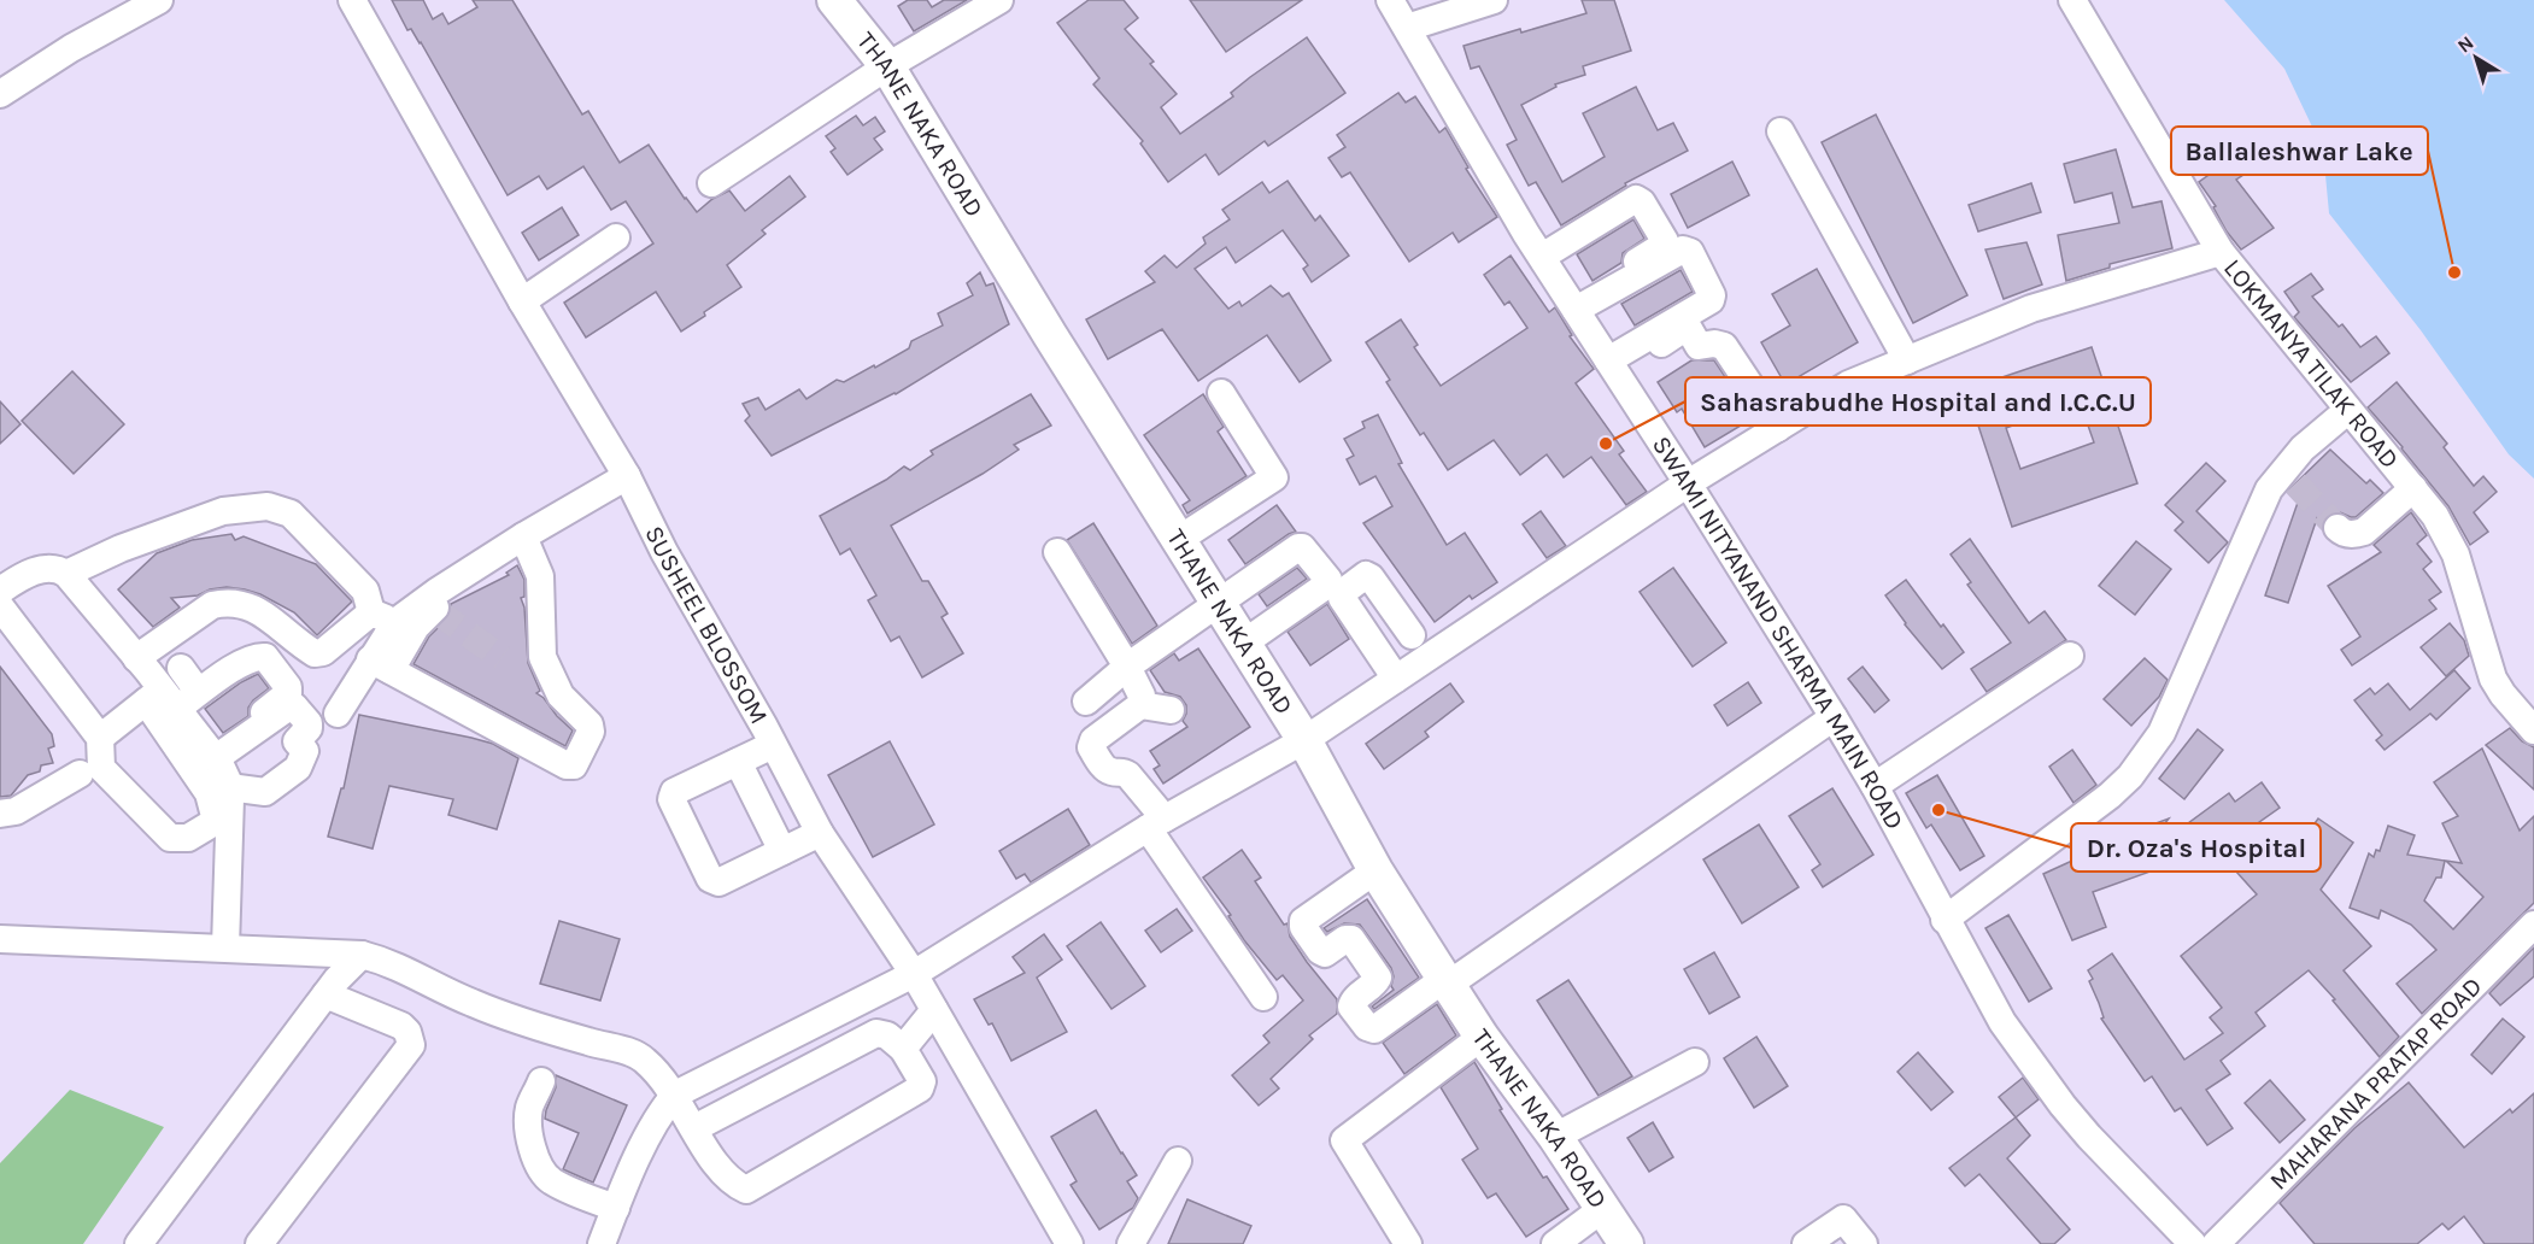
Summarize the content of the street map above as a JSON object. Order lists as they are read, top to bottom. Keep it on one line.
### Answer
{"streets":{"main road":["THANE NAKA ROAD"],"street":["LOKMANYA TILAK ROAD","SUSHEEL BLOSSOM","SWAMI NITYANAND SHARMA MAIN ROAD","MAHARANA PRATAP ROAD"]},"places":["Ballaleshwar Lake","Sahasrabudhe Hospital and I.C.C.U","Dr. Oza's Hospital"],"north":"top left"}
